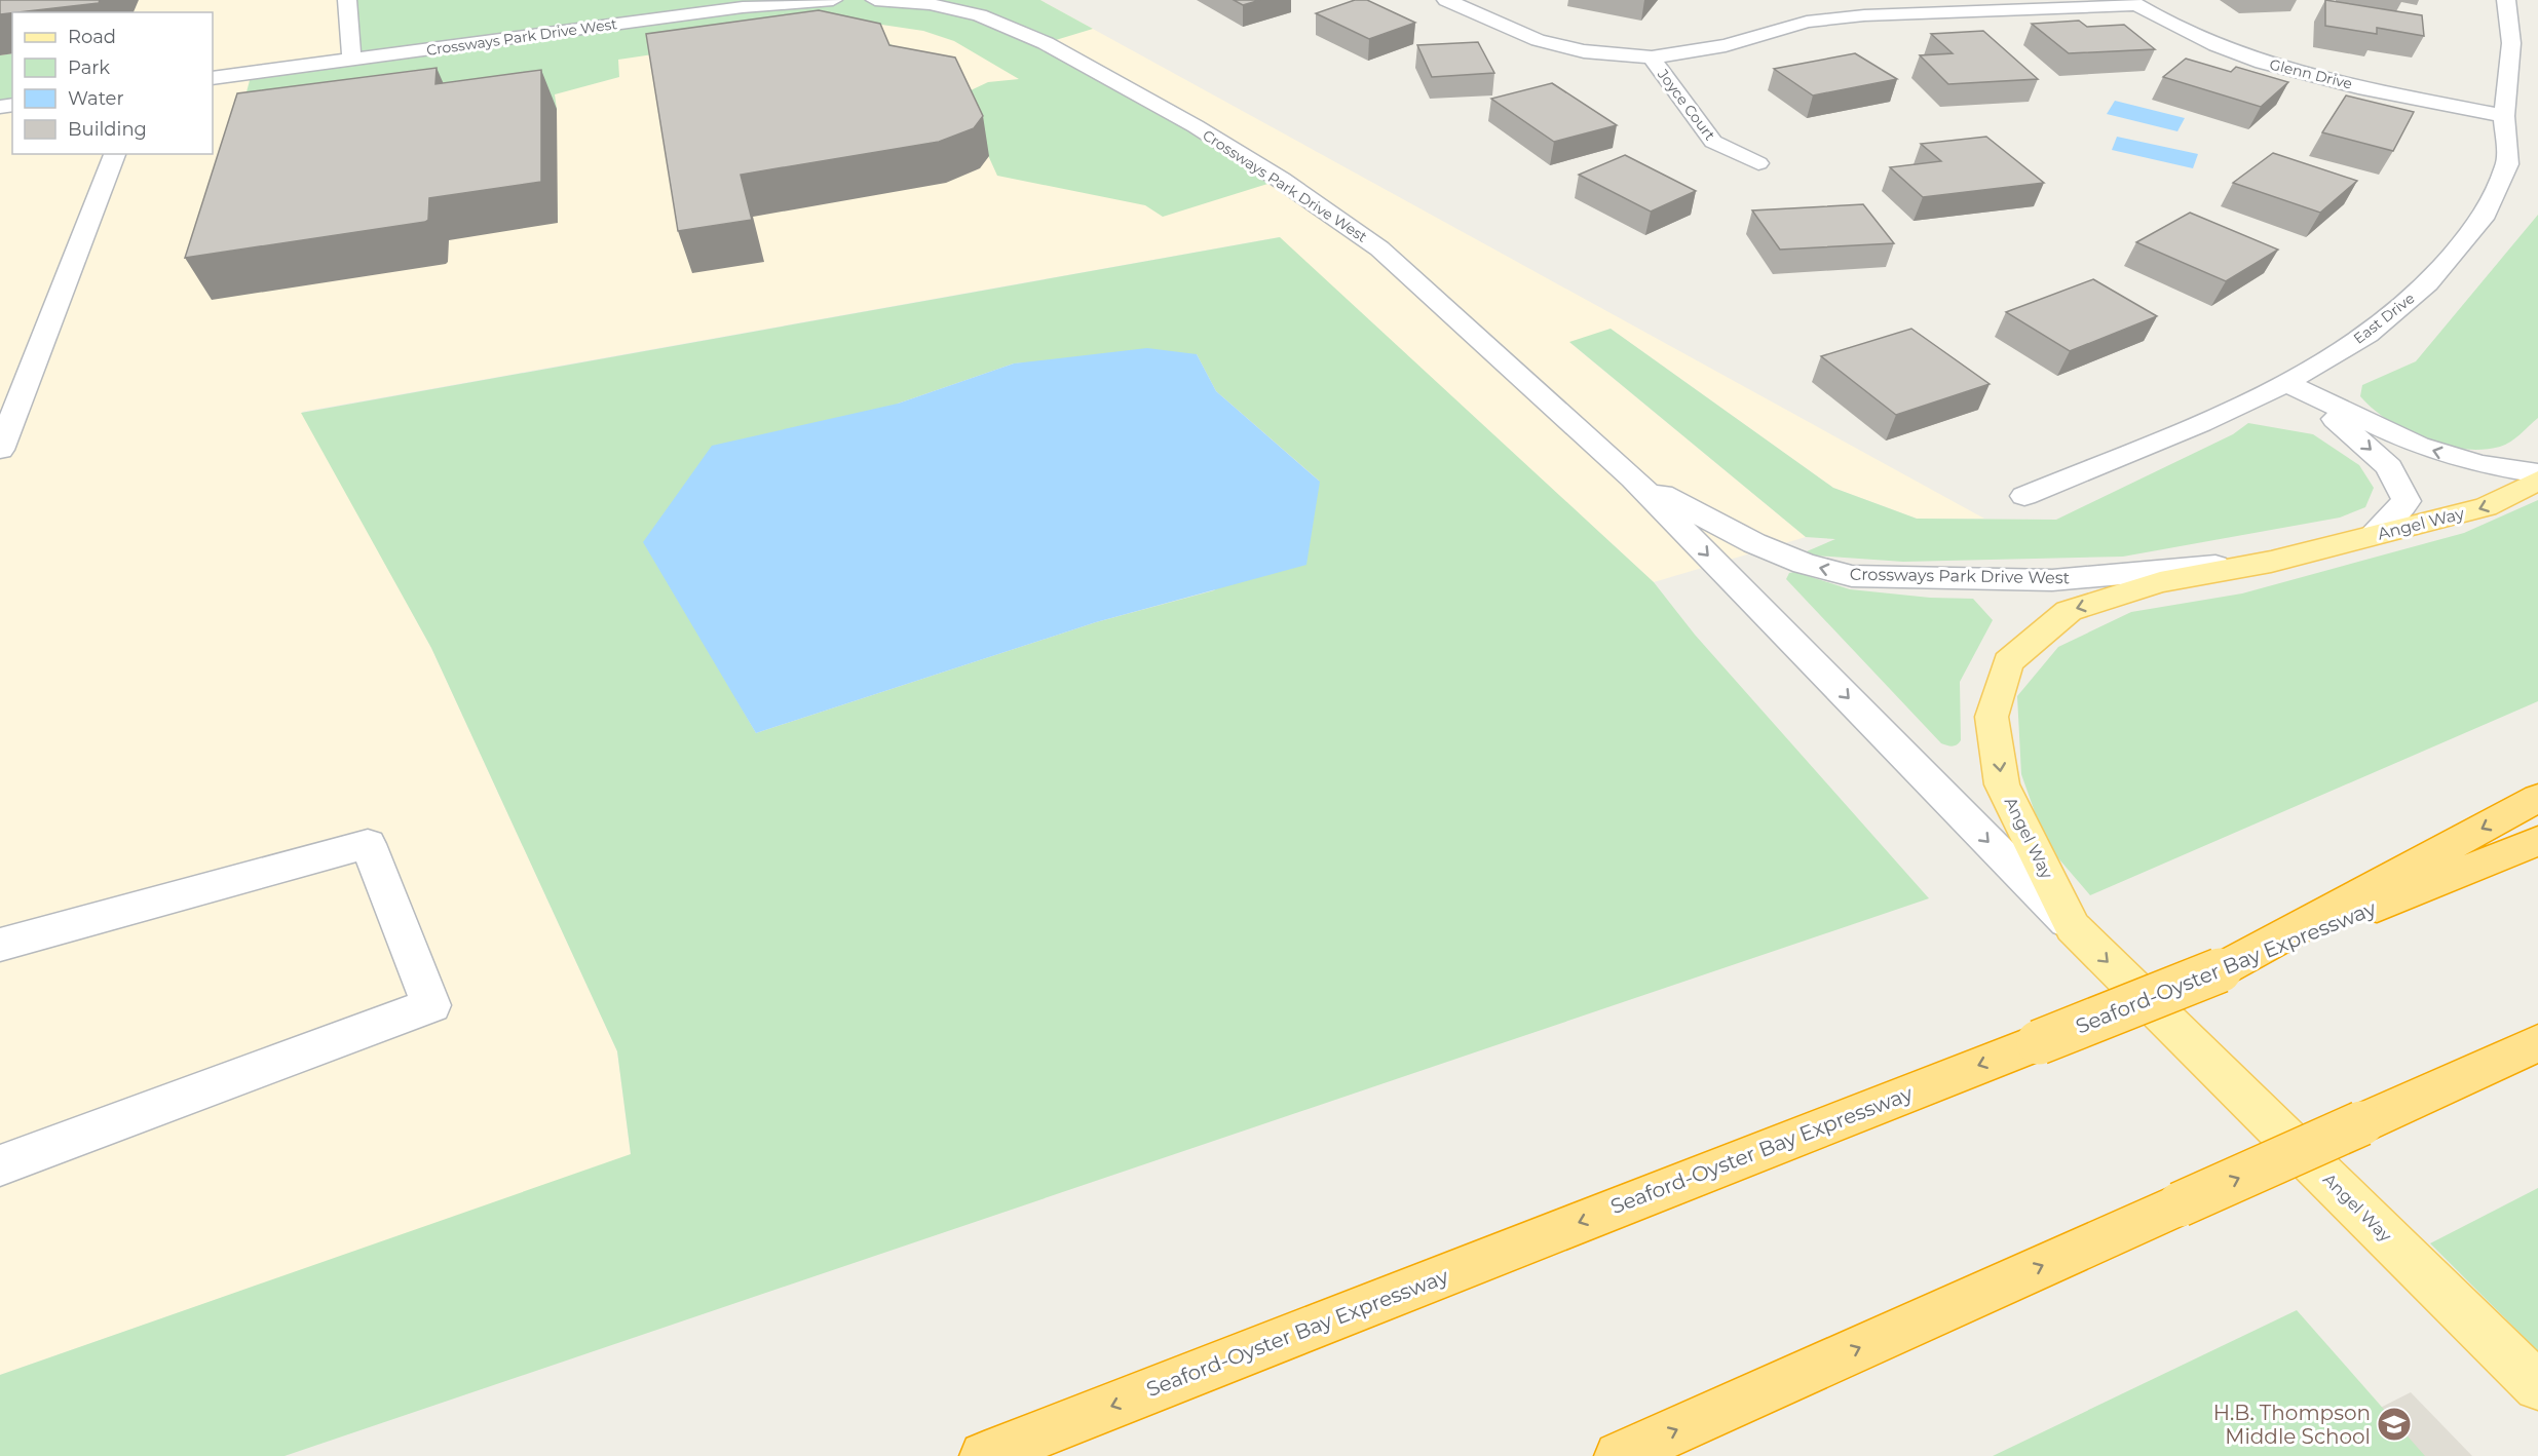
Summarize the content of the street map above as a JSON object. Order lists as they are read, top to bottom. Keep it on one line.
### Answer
{"streets":{"highway":["Seaford-Oyster Bay Expressway"],"main road":["Angel Way"],"street":["Crossways Park Drive West","Glenn Drive","Joyce Court","East Drive"]},"crossings":[["Crossways Park Drive West","Angel Way"],["Glenn Drive","East Drive"]],"places":{"school or university":["H.B. Thompson Middle School"]},"legend":["Road","Park","Water","Building"]}
